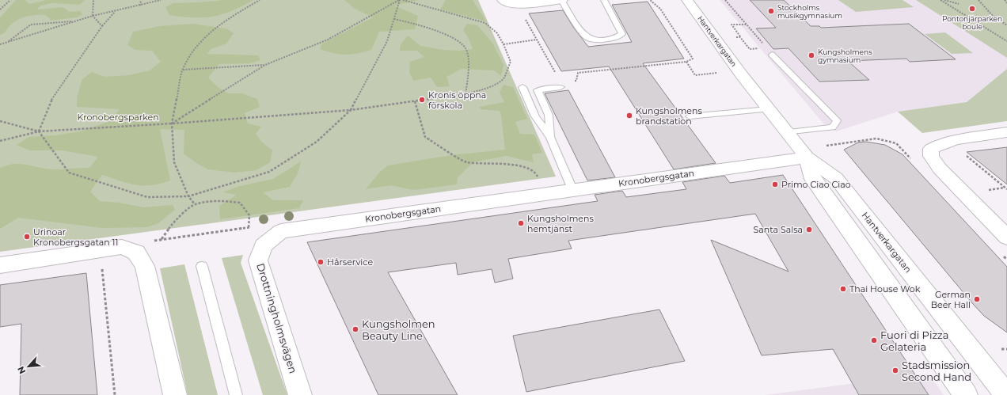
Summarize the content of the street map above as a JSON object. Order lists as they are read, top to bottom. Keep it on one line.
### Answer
{"streets":{"street":["Hantverkargatan","Kronobergsgatan","Drottningholmsvägen"]},"crossings":[["Hantverkargatan","Kronobergsgatan"],["Kronobergsgatan","Drottningholmsvägen"]],"parks":["Kronobergsparken"],"places":["Pontonjärparken boule","Stockholms musikgymnasium","Kungsholmens gymnasium","Kronis öppna förskola","Kungsholmens brandstation","Primo Ciao Ciao","Kungsholmens hemtjänst","Santa Salsa","Urinoar Kronobergsgatan 11","Hårservice","Thai House Wok","German Beer Hall","Kungsholmen Beauty Line","Fuori di Pizza Gelateria","Stadsmission Second Hand"],"north":"bottom left"}
